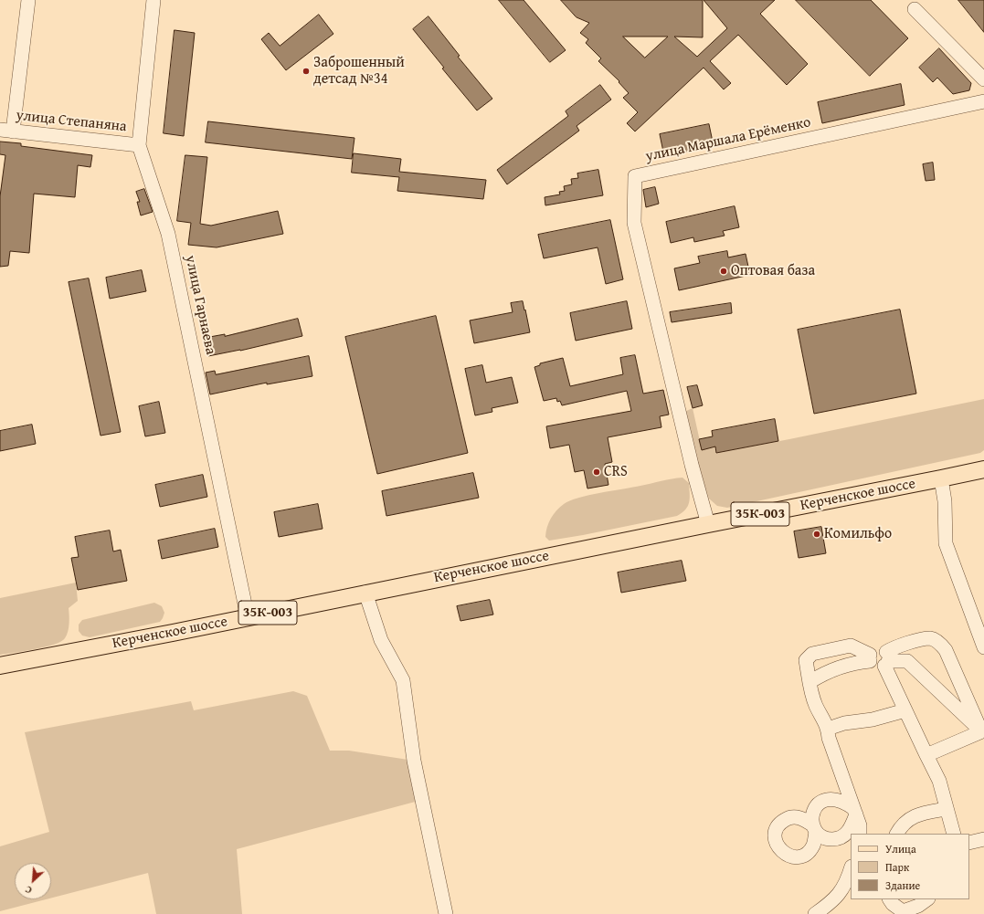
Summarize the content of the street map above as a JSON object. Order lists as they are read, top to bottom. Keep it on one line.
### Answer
{"streets":{"main road":["Керченское шоссе","35К-003"],"street":["улица Степаняна","улица Маршала Ерёменко","улица Гарнаева"]},"crossings":[["улица Степаняна","улица Гарнаева"],["улица Маршала Ерёменко","Керченское шоссе"],["улица Гарнаева","Керченское шоссе"]],"places":["Заброшенный детсад №34","Оптовая база","CRS","Комильфо"],"legend":["Улица","Парк","Здание"],"north":"bottom left"}
